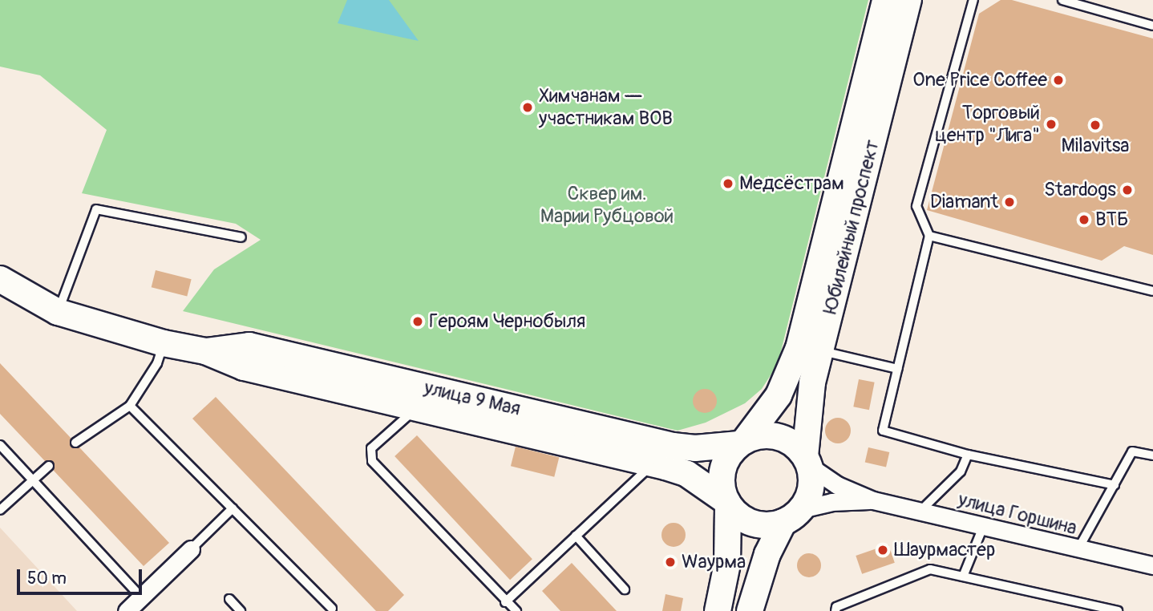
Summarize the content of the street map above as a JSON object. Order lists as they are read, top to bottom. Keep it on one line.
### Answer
{"streets":{"main road":["Юбилейный проспект","улица 9 Мая"],"street":["улица Горшина"]},"crossings":[["Юбилейный проспект","улица 9 Мая"],["Юбилейный проспект","улица Горшина"],["улица 9 Мая","улица Горшина"]],"parks":["Сквер им. Марии Рубцовой"],"places":["One Price Coffee","Химчанам — участникам ВОВ","Торговый центр \"Лига\"","Milavitsa","Медсёстрам","Stardogs","Diamant","ВТБ","Героям Чернобыля","Шаурмастер","Wаурма"],"scale_bar":"50 m"}
